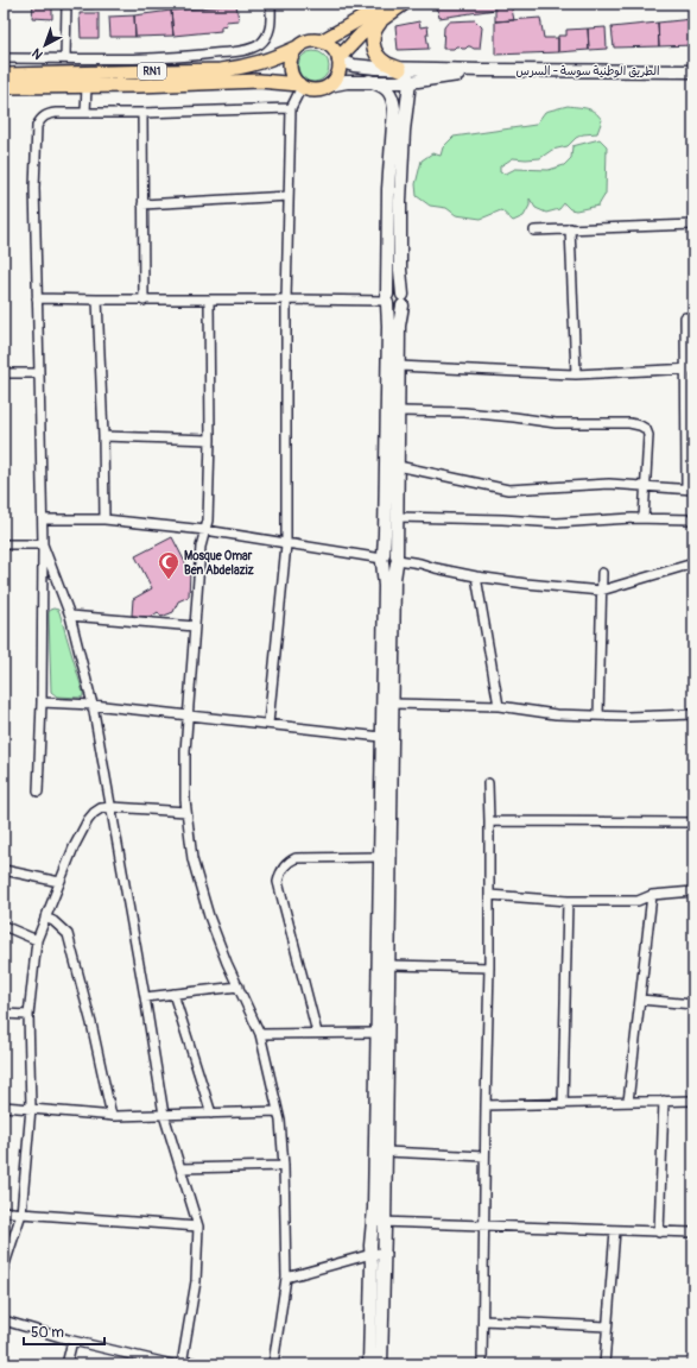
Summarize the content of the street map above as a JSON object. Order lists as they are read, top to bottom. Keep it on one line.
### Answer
{"streets":{"main road":["الطريق الوطنية سوسة - السرس","RN1"]},"crossings":[["الطريق الوطنية سوسة - السرس","RN1"]],"places":{"mosque":["Mosque Omar Ben Abdelaziz"]},"scale_bar":"50 m","north":"bottom left"}
